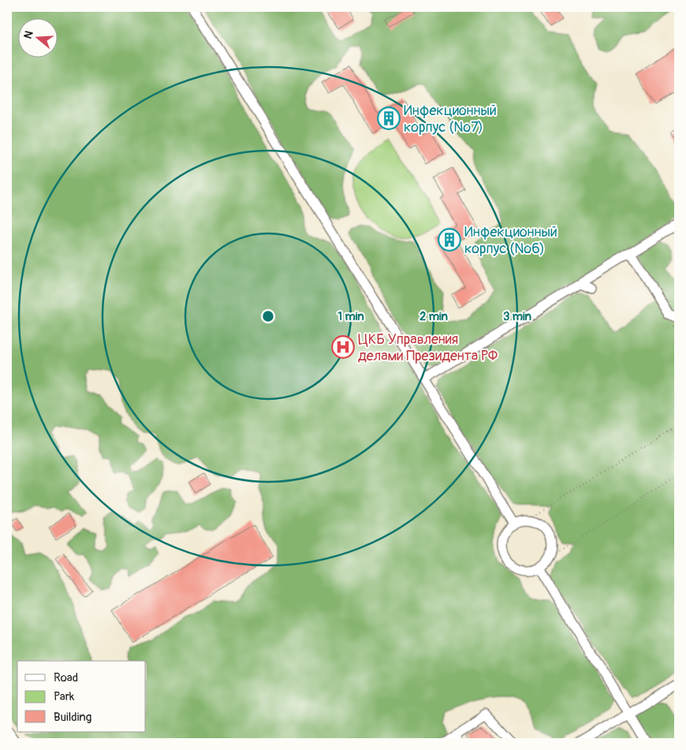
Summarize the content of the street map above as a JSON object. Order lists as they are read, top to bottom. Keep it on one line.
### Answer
{"places":{"building":["Инфекционный корпус (№7)","Инфекционный корпус (№6)"],"hospital":["ЦКБ Управления делами Президента РФ"]},"legend":["Road","Park","Building"],"north":"left","rings":["1 min","2 min","3 min"]}
